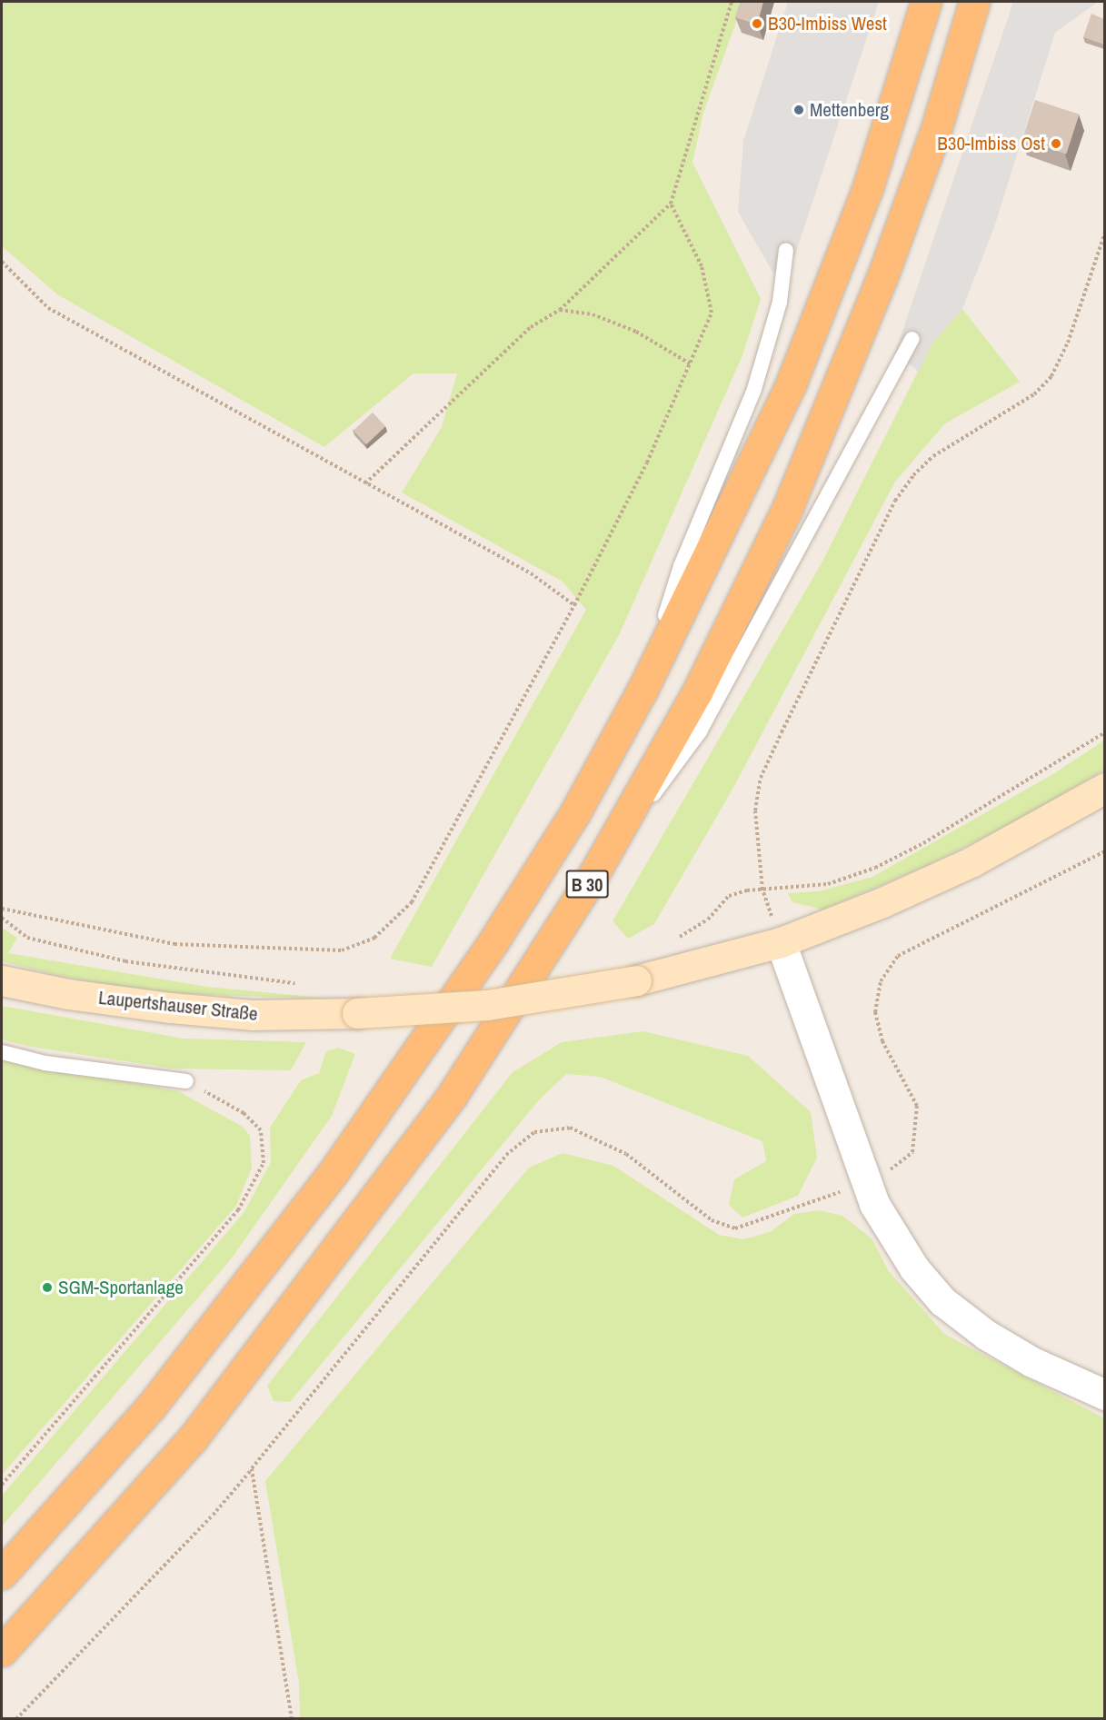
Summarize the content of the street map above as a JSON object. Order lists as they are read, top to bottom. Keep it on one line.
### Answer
{"streets":{"highway":["B 30"],"main road":["Laupertshauser Straße"]},"places":["B30-Imbiss West","Mettenberg","B30-Imbiss Ost","SGM-Sportanlage"]}
